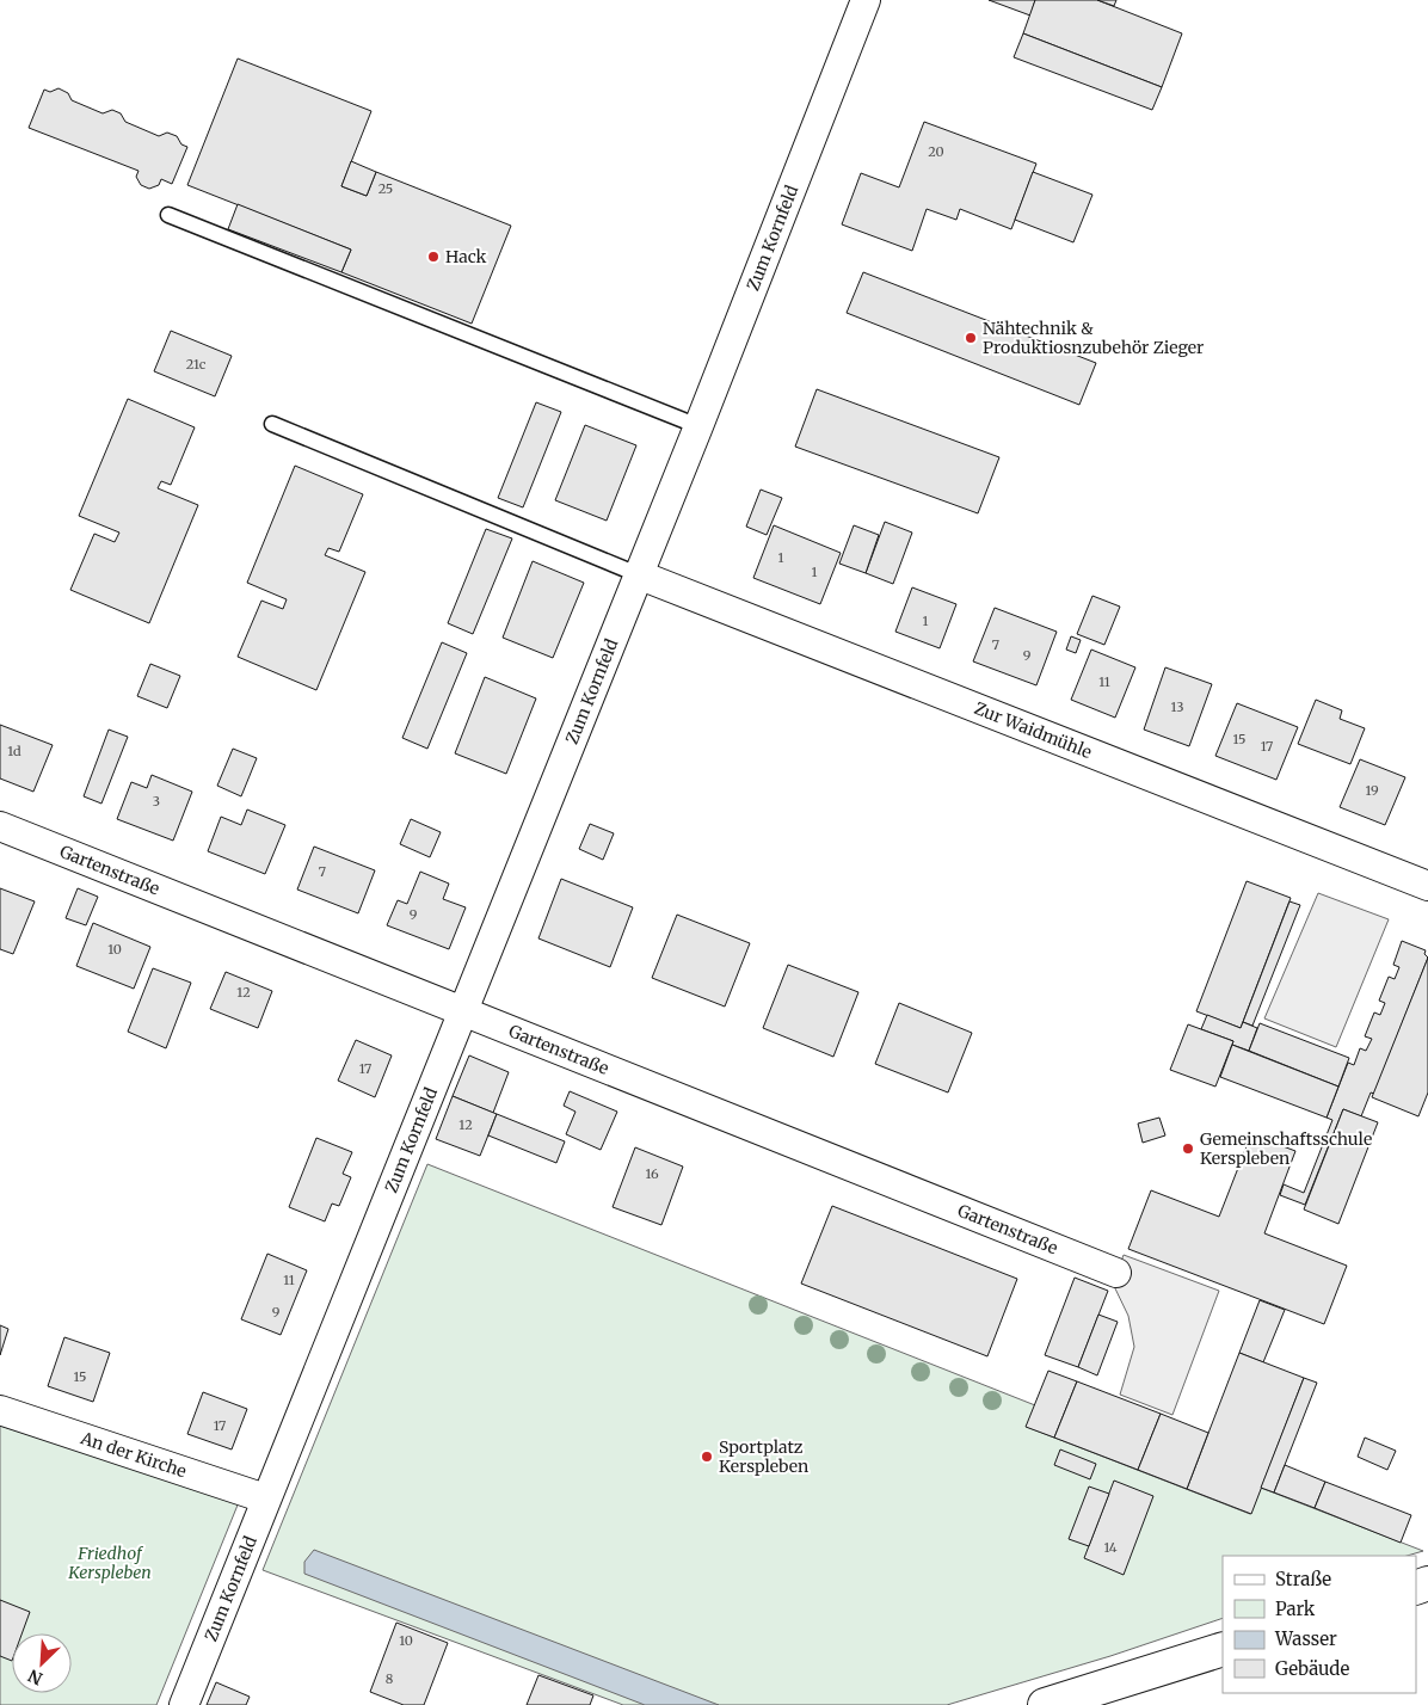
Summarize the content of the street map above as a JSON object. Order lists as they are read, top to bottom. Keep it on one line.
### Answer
{"streets":{"street":["Zum Kornfeld","Zur Waidmühle","Gartenstraße","An der Kirche"]},"crossings":[["Zum Kornfeld","Zur Waidmühle"],["Zum Kornfeld","Gartenstraße"],["Zum Kornfeld","An der Kirche"]],"parks":["Friedhof Kerspleben"],"places":["Hack","Nähtechnik & Produktiosnzubehör Zieger","Gemeinschaftsschule Kerspleben","Sportplatz Kerspleben"],"house_numbers":["20","25","21c","1","1","1","7","9","11","13","15","17","1d","19","3","7","9","10","12","17","12","16","11","9","15","17","14","10","8"],"legend":["Straße","Park","Wasser","Gebäude"],"north":"bottom left"}
